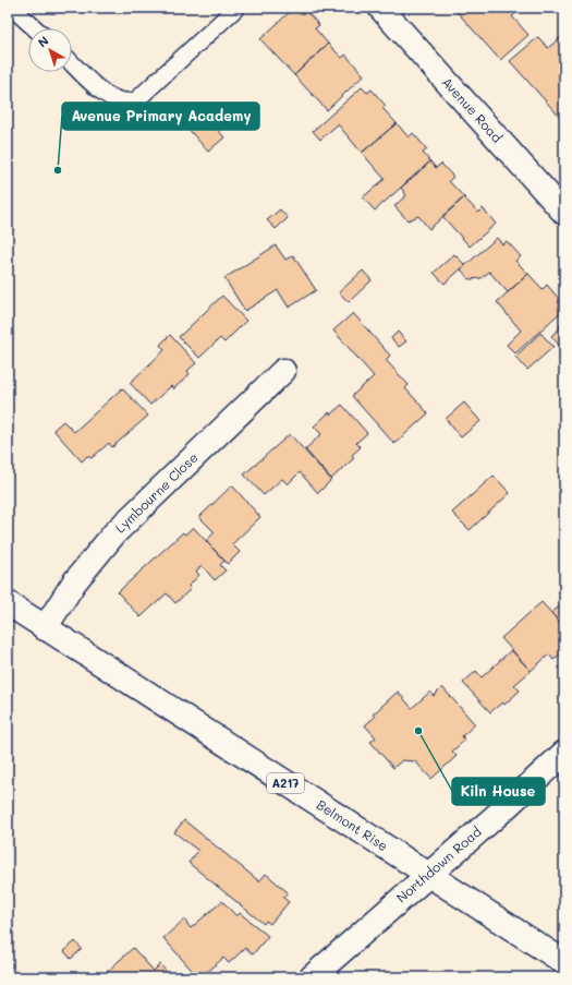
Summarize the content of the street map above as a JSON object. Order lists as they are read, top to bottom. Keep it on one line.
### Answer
{"streets":{"main road":["Avenue Road","Lymbourne Close","A217","Belmont Rise","Northdown Road"]},"crossings":[["Lymbourne Close","Belmont Rise"],["Belmont Rise","Northdown Road"]],"places":["Avenue Primary Academy","Kiln House"],"north":"top left"}
